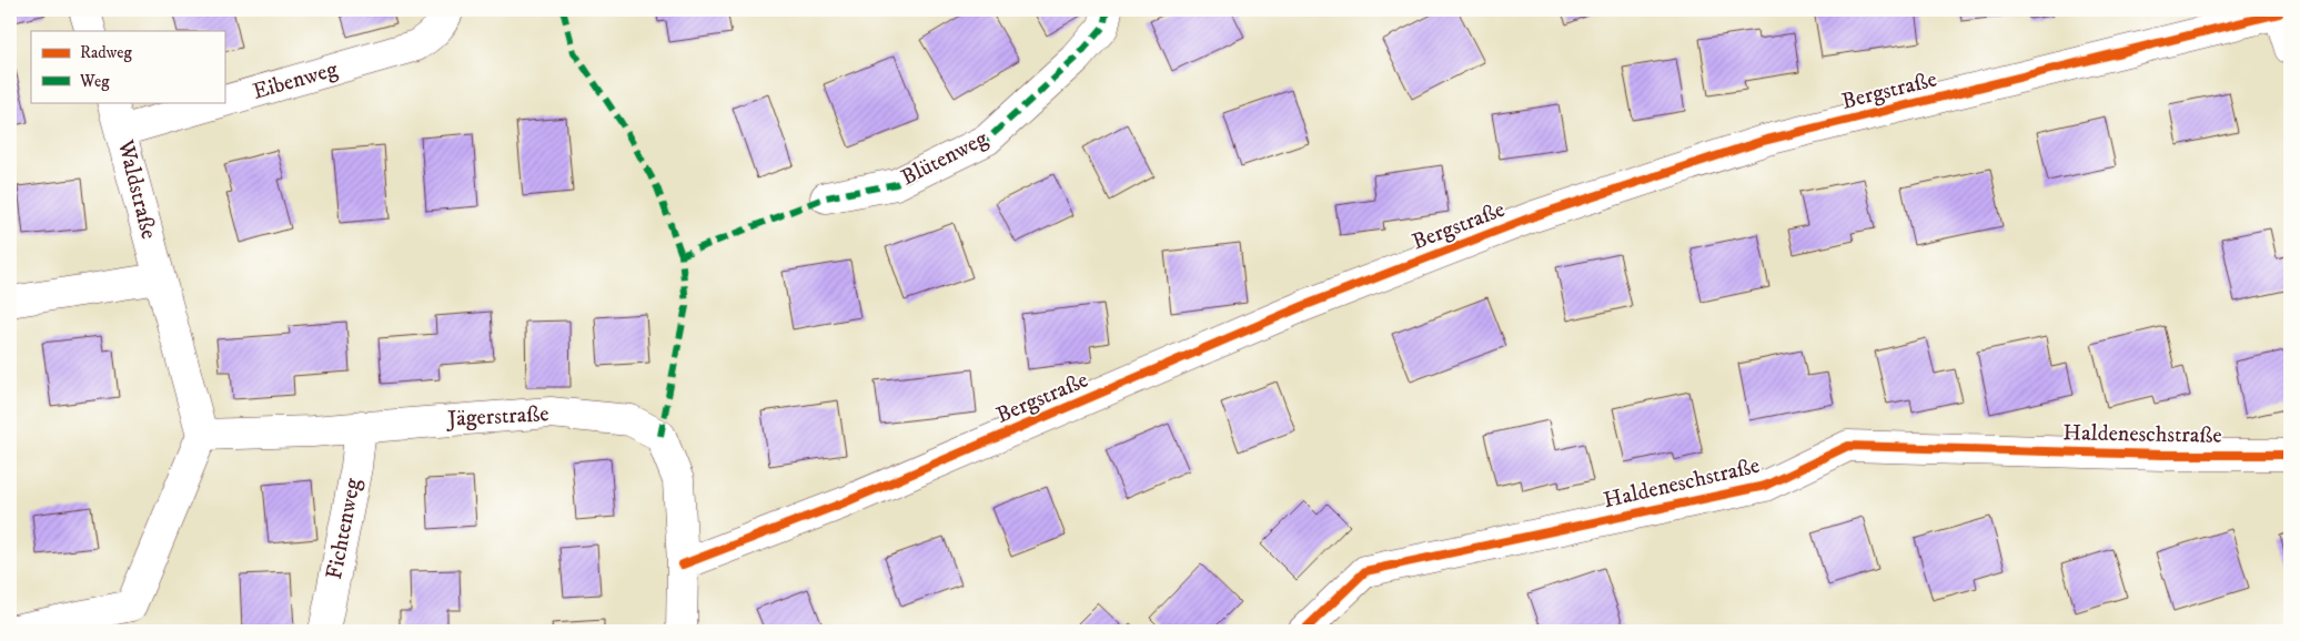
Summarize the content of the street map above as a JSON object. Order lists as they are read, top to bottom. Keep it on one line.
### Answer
{"streets":{"street":["Eibenweg","Bergstraße","Blütenweg","Waldstraße","Jägerstraße","Haldeneschstraße","Fichtenweg"]},"crossings":[["Eibenweg","Waldstraße"],["Bergstraße","Jägerstraße"],["Jägerstraße","Fichtenweg"]],"legend":["Radweg","Weg"]}
